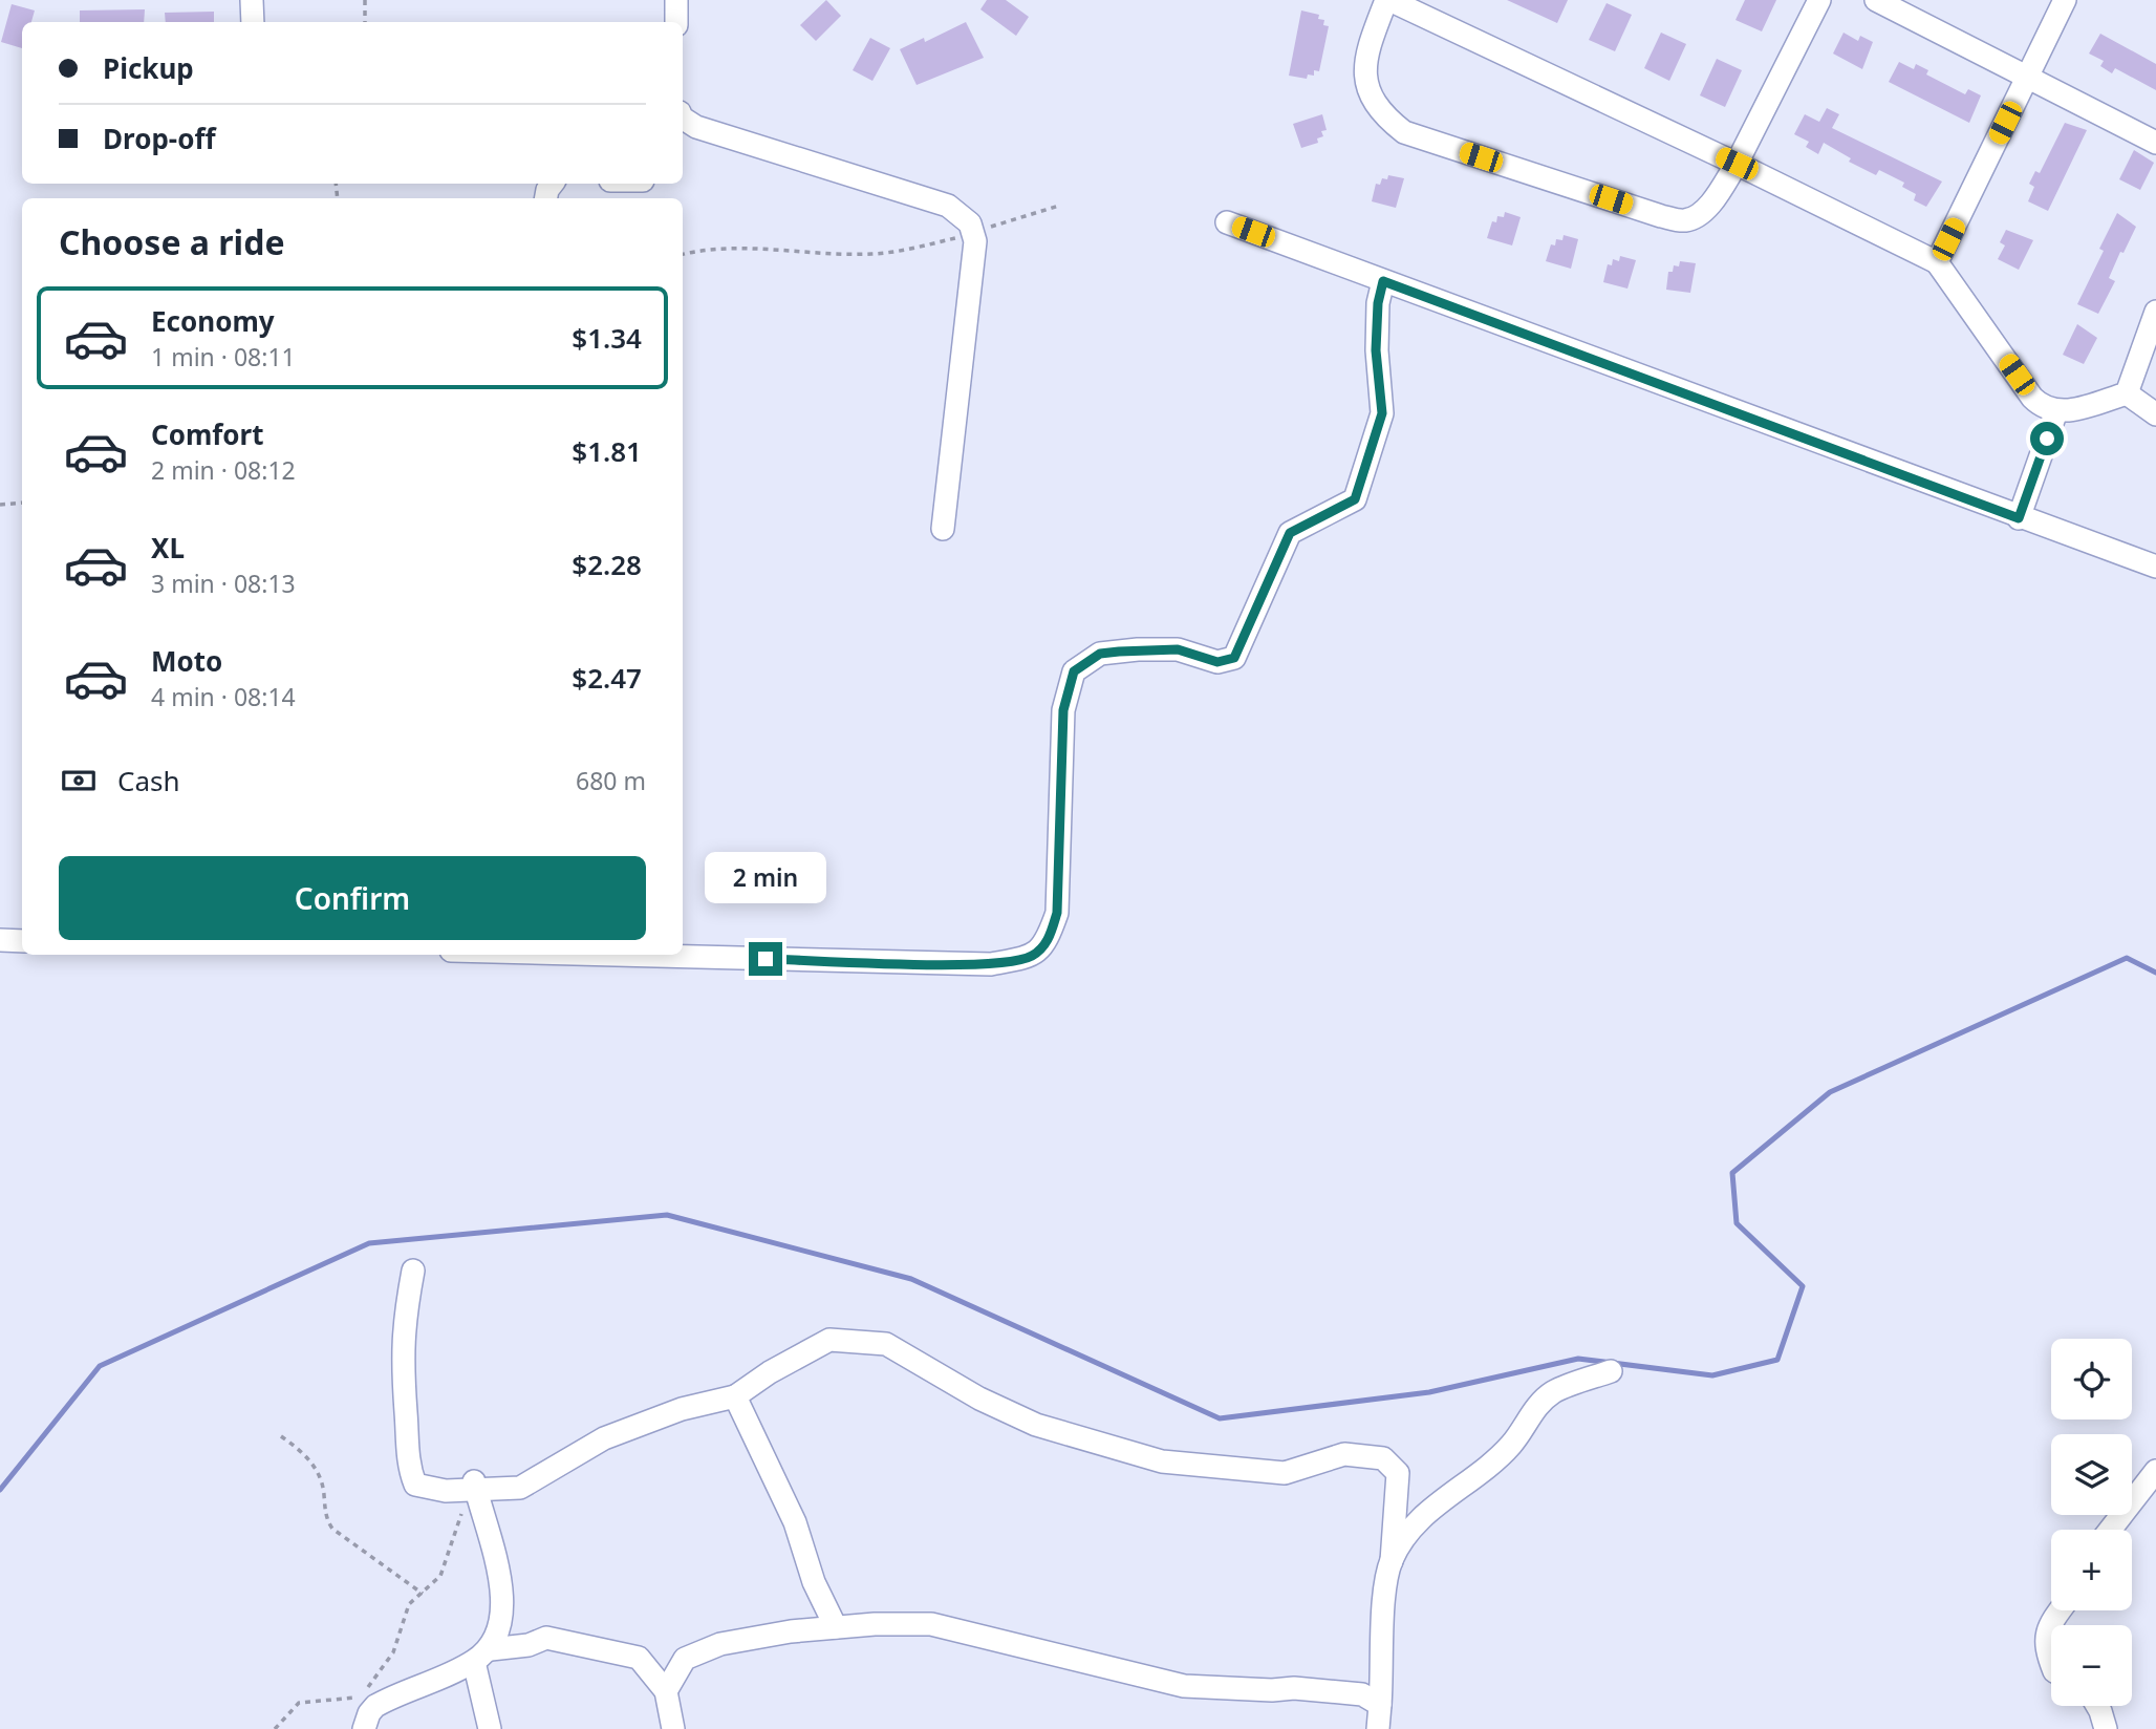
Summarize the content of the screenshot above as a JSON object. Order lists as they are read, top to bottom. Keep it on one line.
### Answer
{"page":{"banner":["Pickup","Drop-off"],"heading":"Choose a ride","list":[{"name":"Economy","note":"1 min · 08:11","value":"$1.34"},{"name":"Comfort","note":"2 min · 08:12","value":"$1.81"},{"name":"XL","note":"3 min · 08:13","value":"$2.28"},{"name":"Moto","note":"4 min · 08:14","value":"$2.47"}],"pay":["Cash","680 m"],"buttons":"Confirm","bubble":"2 min","map_buttons":["+","−"]}}
